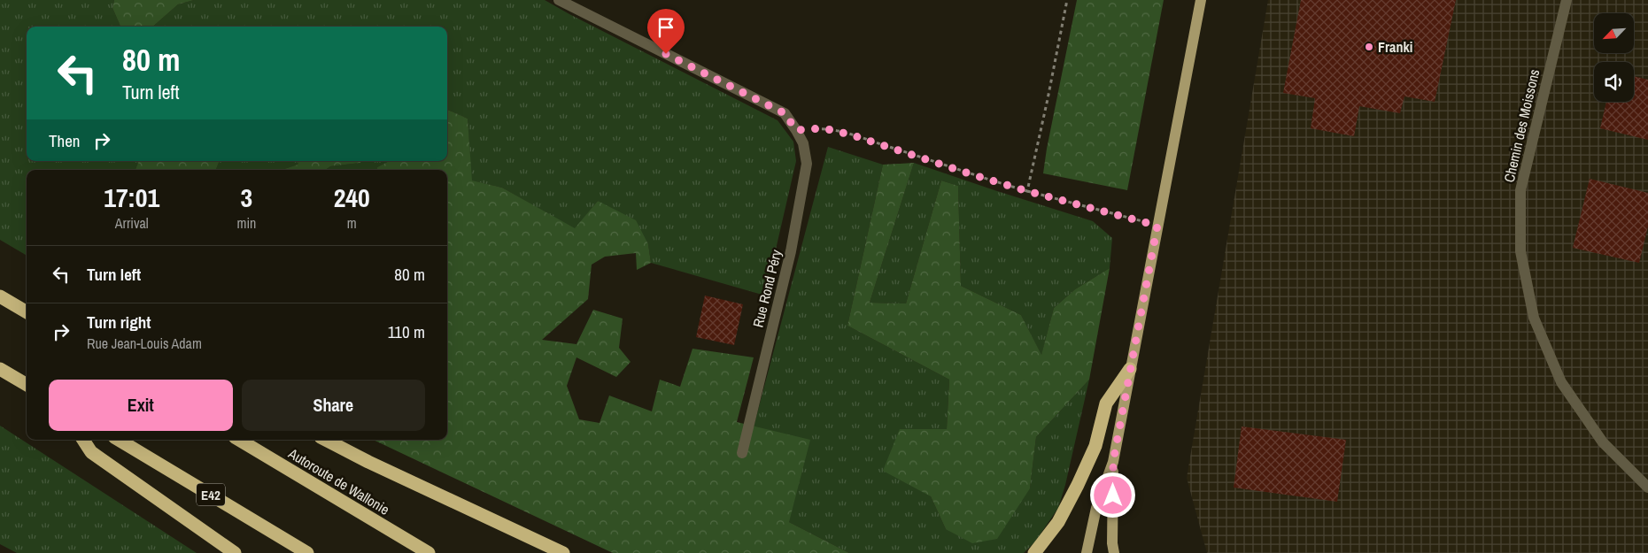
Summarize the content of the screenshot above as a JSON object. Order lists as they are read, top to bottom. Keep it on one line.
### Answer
{"streets":{"highway":["Autoroute de Wallonie","E42"],"street":["Chemin des Moissons","Rue Rond Péry"]},"places":["Franki"],"north":"bottom left","page":{"turn":["80 m","Turn left"],"then":"Then","eta":["17:01","Arrival","3","min","240","m"],"list":[{"name":"Turn left","value":"80 m"},{"name":"Turn right","note":"Rue Jean-Louis Adam","value":"110 m"}],"buttons":["Exit","Share"]}}
